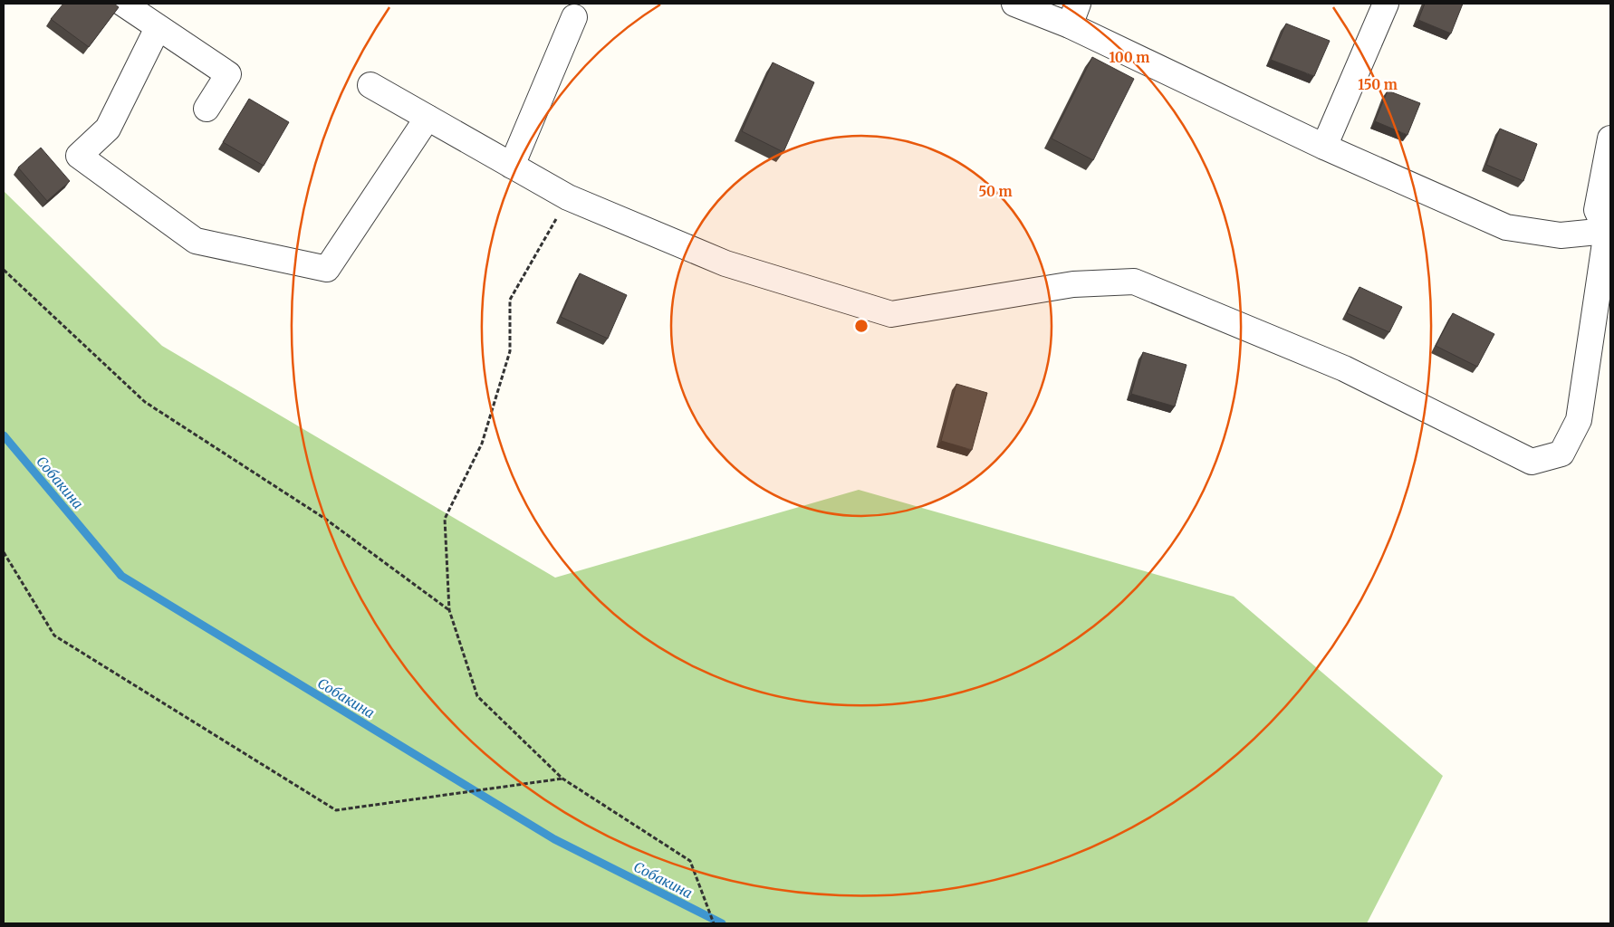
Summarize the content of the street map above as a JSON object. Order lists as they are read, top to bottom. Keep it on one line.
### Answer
{"water":["Собакина"],"rings":["100 m","150 m","50 m"]}
